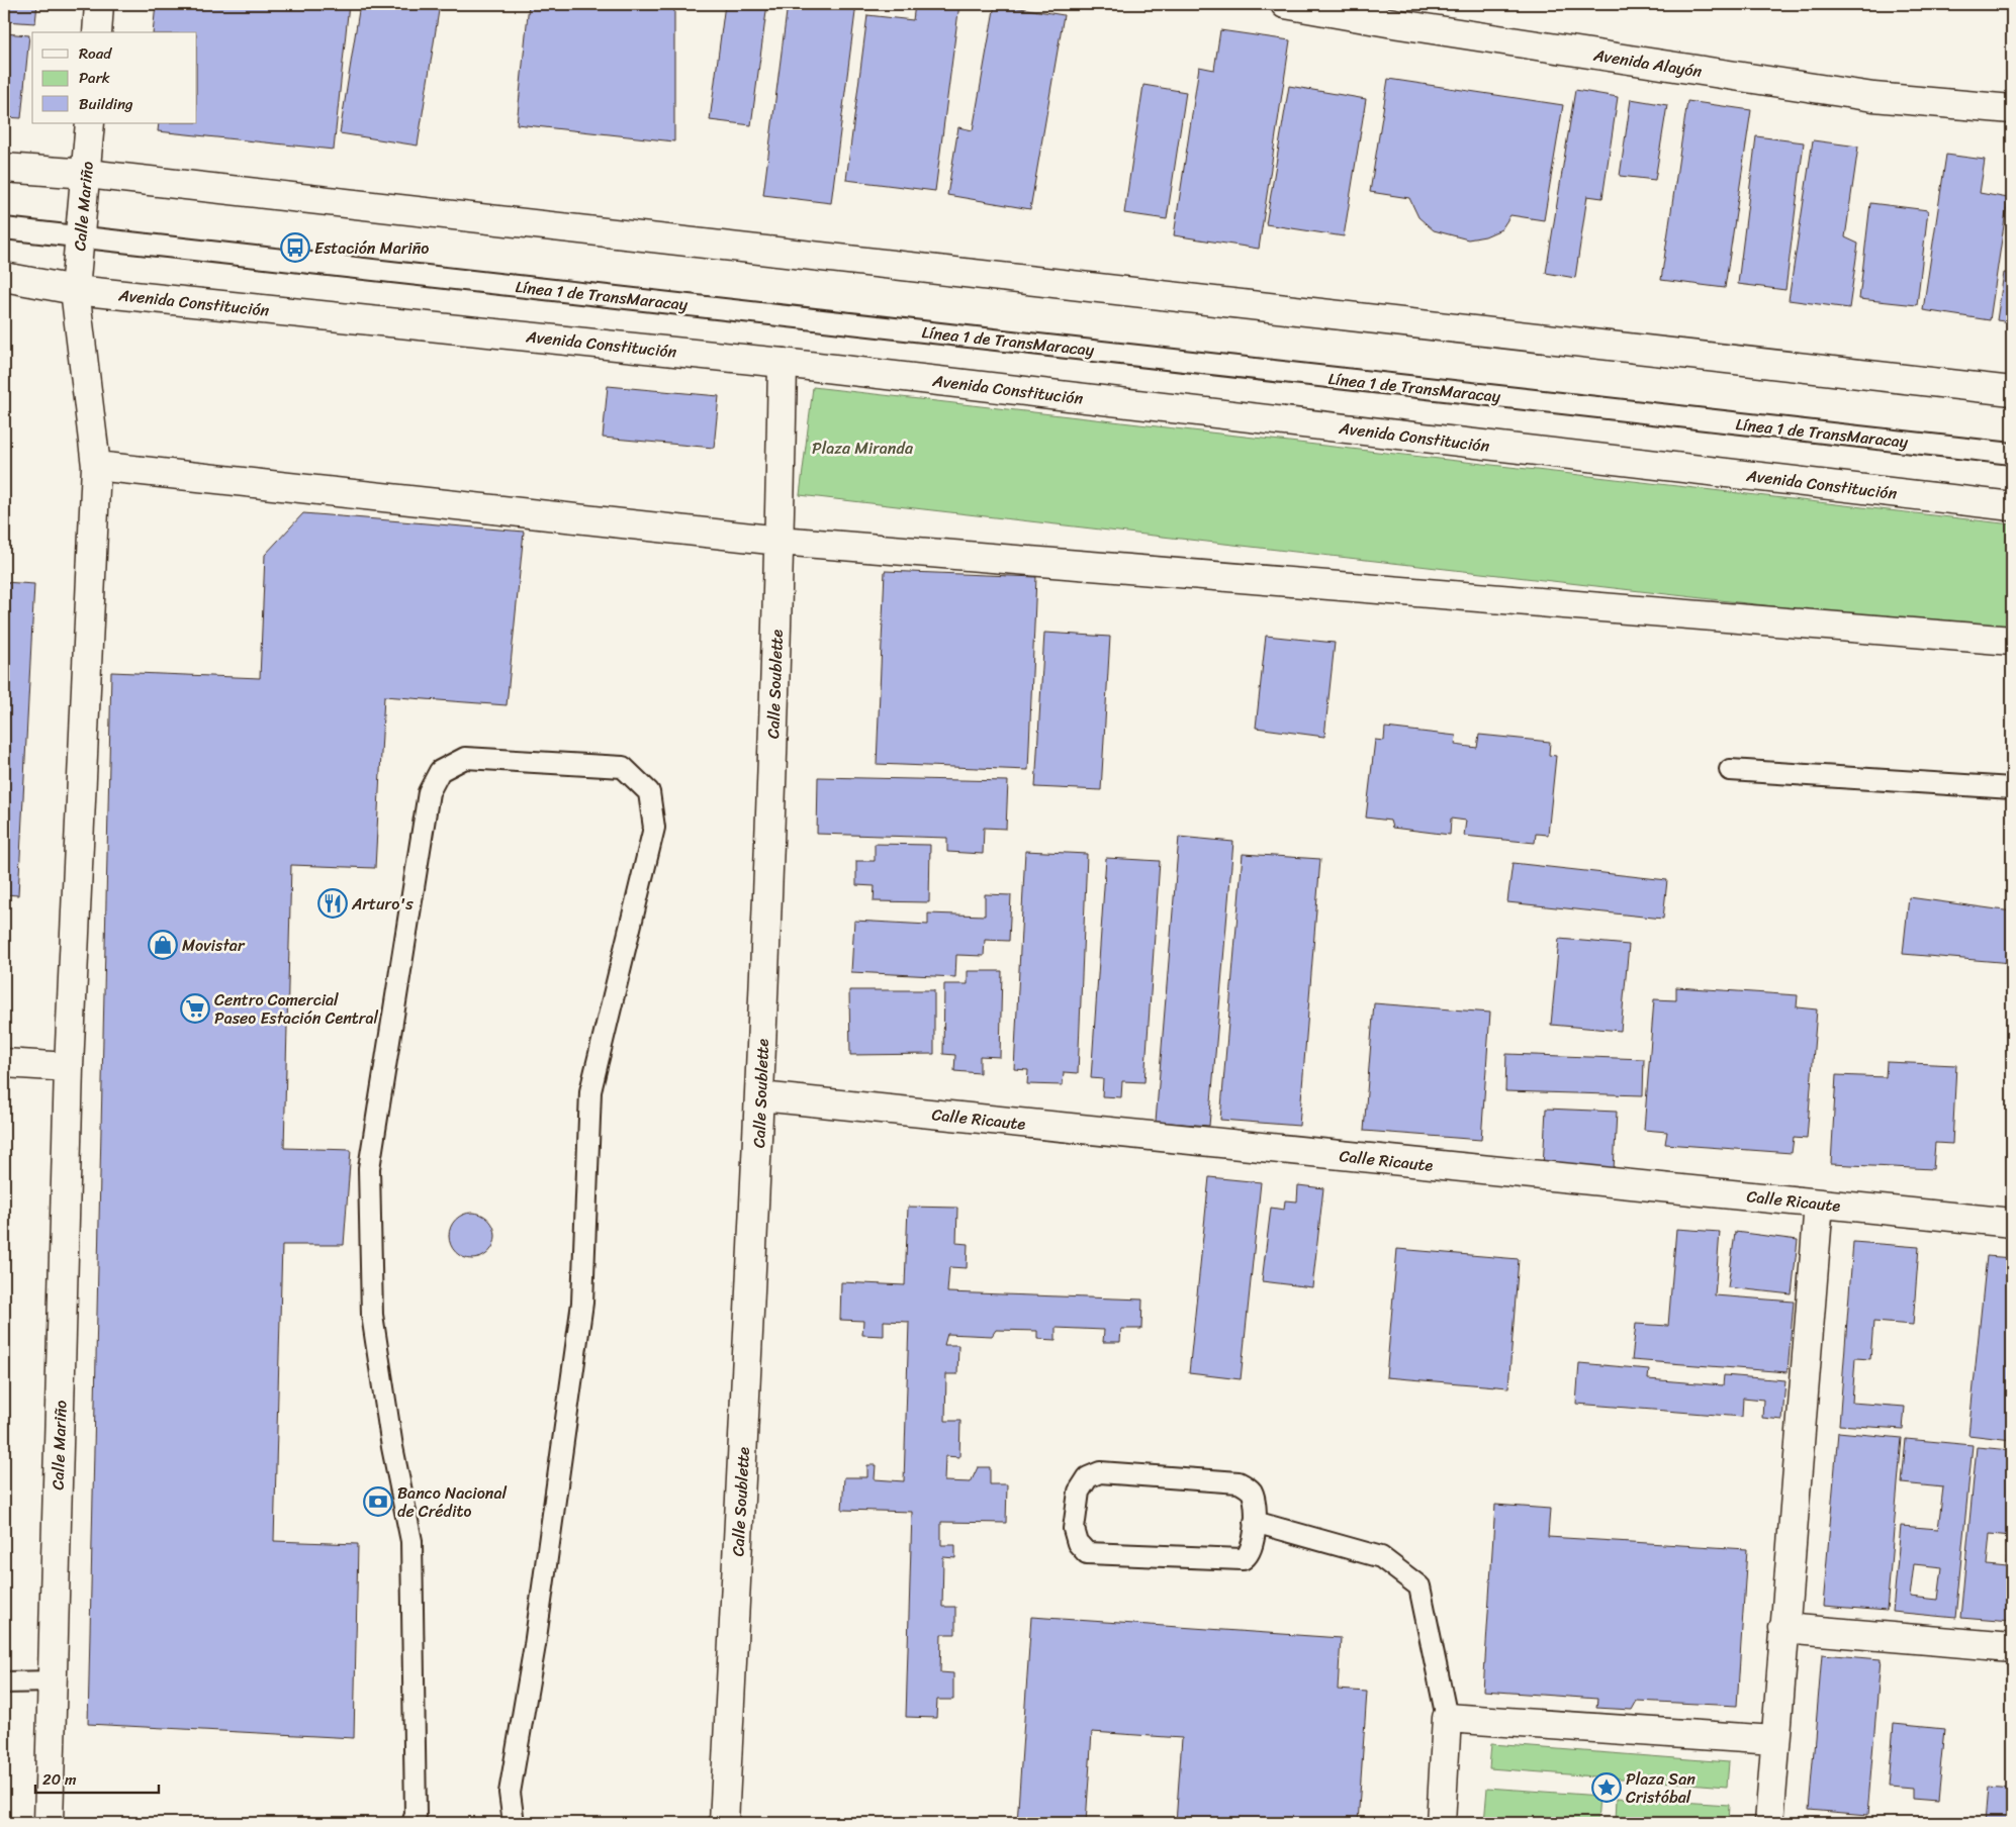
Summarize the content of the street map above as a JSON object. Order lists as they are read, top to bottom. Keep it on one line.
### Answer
{"streets":{"street":["Avenida Alayón","Calle Mariño","Avenida Constitución","Calle Soublette","Calle Ricaute"],"lane":["Línea 1 de TransMaracay"]},"crossings":[["Calle Mariño","Línea 1 de TransMaracay"],["Calle Mariño","Avenida Constitución"],["Avenida Constitución","Calle Soublette"],["Calle Soublette","Calle Ricaute"]],"parks":["Plaza Miranda"],"places":{"bus stop":["Estación Mariño"],"restaurant":["Arturo's"],"shop":["Movistar"],"supermarket":["Centro Comercial Paseo Estación Central"],"bank":["Banco Nacional de Crédito"],"place":["Plaza San Cristóbal"]},"legend":["Road","Park","Building"],"scale_bar":"20 m"}
